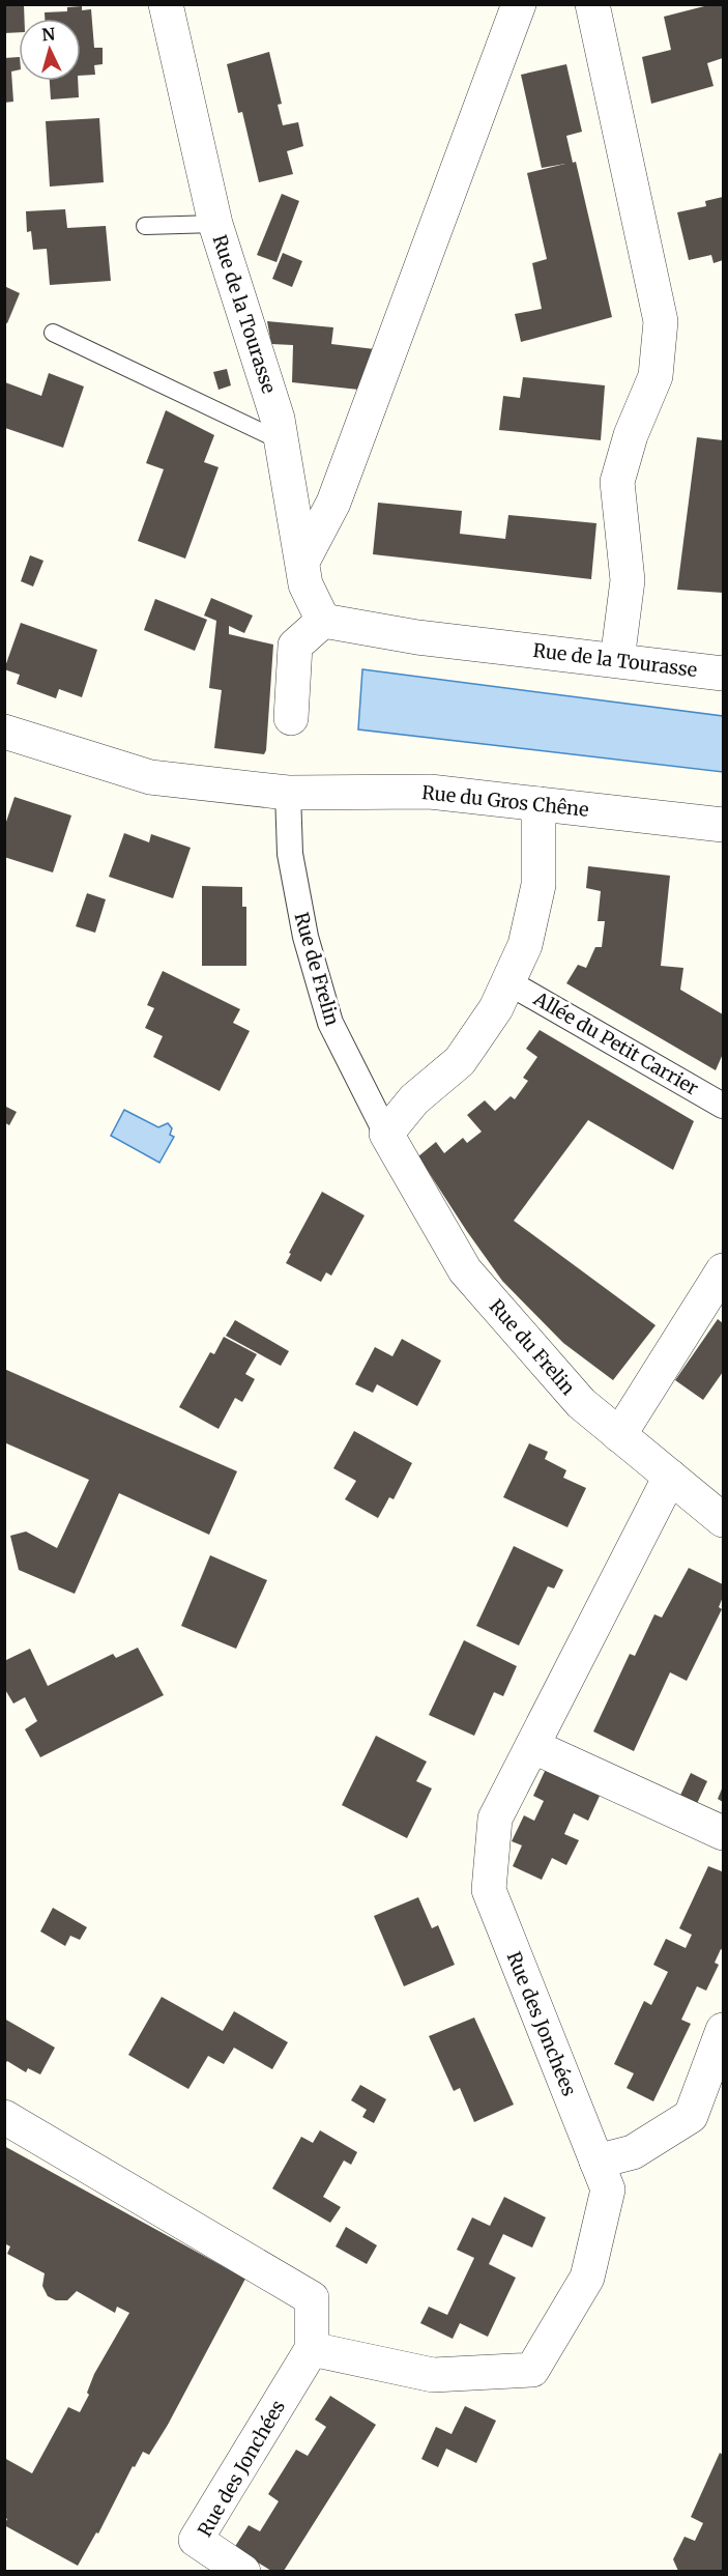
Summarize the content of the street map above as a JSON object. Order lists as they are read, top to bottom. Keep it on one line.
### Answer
{"streets":{"street":["Rue de la Tourasse","Rue du Gros Chêne","Rue de Frelin","Allée du Petit Carrier","Rue du Frelin","Rue des Jonchées"]},"crossings":[["Rue du Gros Chêne","Rue de Frelin"],["Rue de Frelin","Rue du Frelin"],["Rue du Frelin","Rue des Jonchées"]],"north":"top"}
